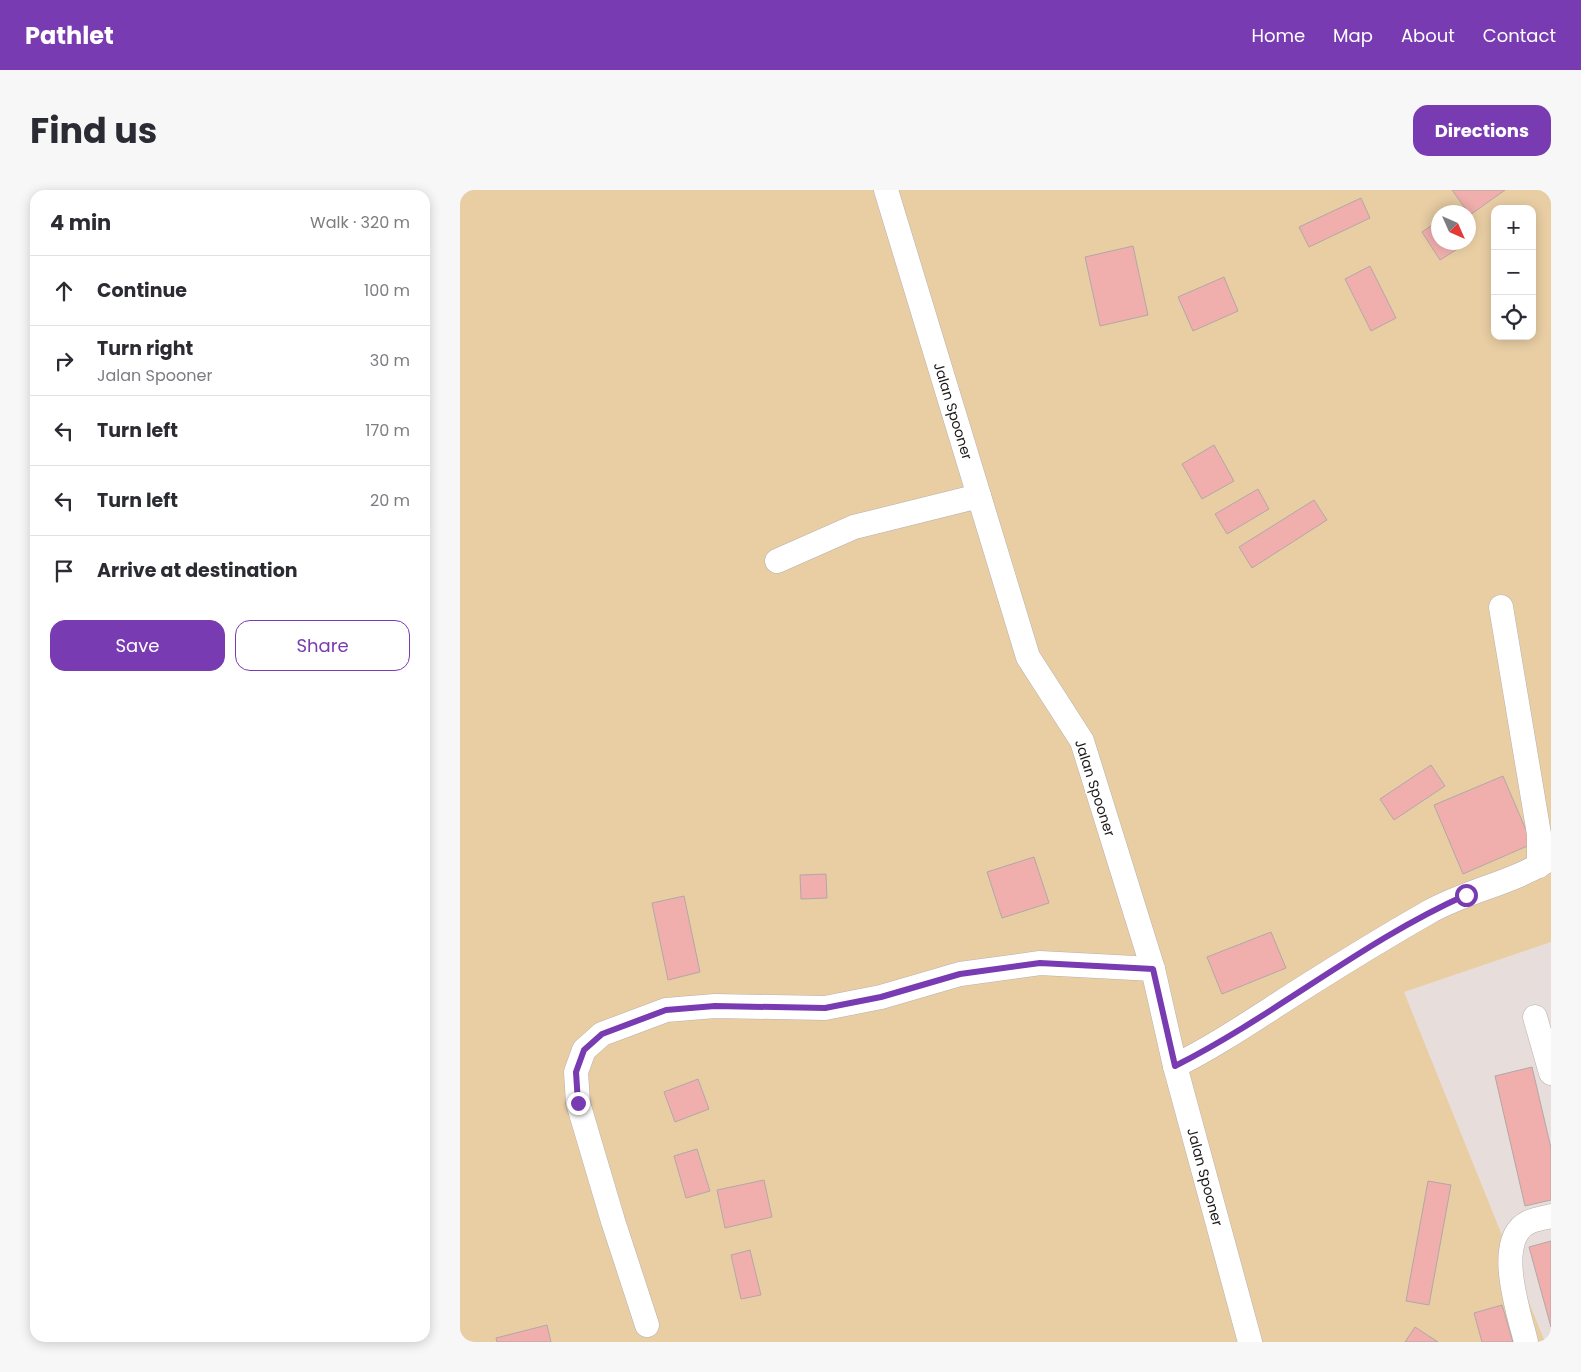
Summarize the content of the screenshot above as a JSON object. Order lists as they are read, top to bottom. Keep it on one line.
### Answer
{"streets":{"street":["Jalan Spooner"]},"north":"bottom right","page":{"header":"Pathlet","nav":["Home","Map","About","Contact"],"title":"Find us","buttons":["Directions",["Save","Share"]],"heading":["4 min","Walk · 320 m"],"map_buttons":["+","−"],"list":[["Continue","100 m"],["Turn right","Jalan Spooner","30 m"],["Turn left","170 m"],["Turn left","20 m"],"Arrive at destination"]}}
